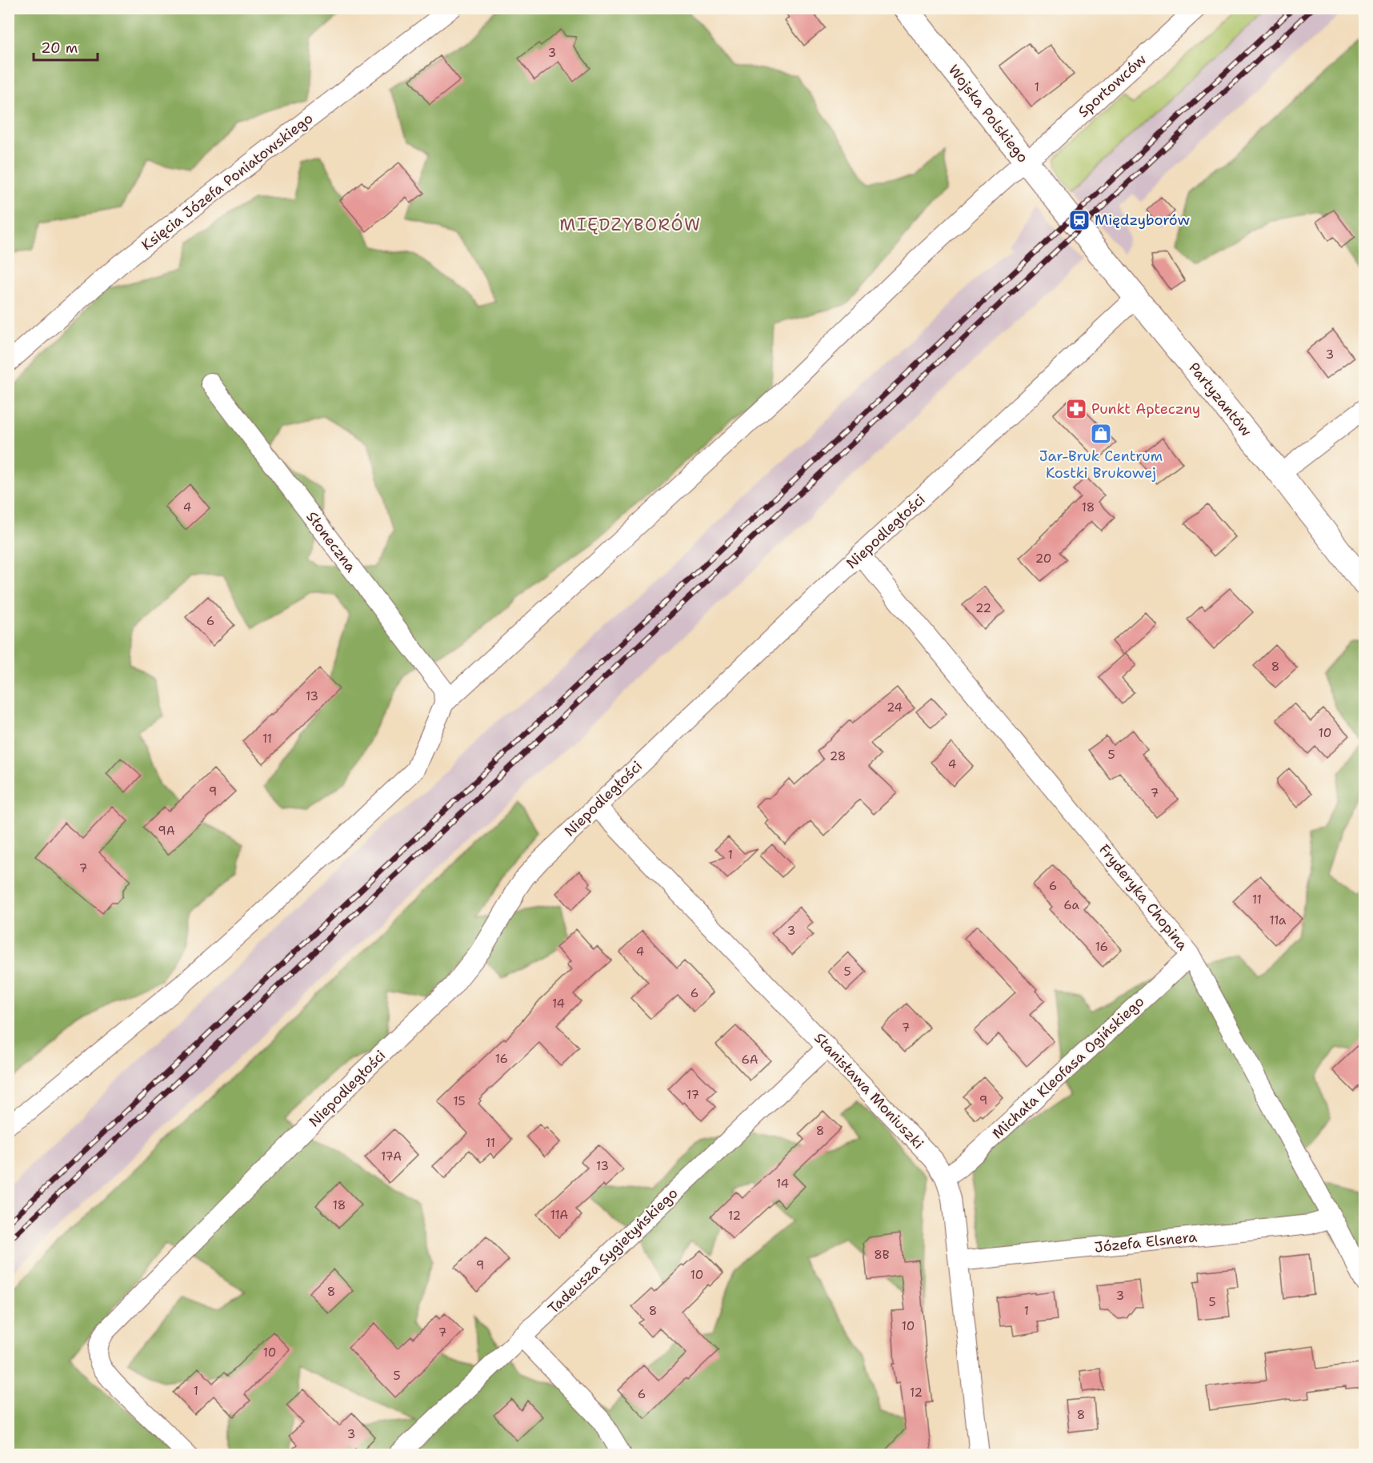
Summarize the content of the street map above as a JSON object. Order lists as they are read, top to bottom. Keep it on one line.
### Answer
{"streets":{"street":["Sportowców","Wojska Polskiego","Księcia Józefa Poniatowskiego","Partyzantów","Niepodległości","Słoneczna","Fryderyka Chopina","Michała Kleofasa Ogińskiego","Stanisława Moniuszki","Józefa Elsnera","Tadeusza Sygietyńskiego"]},"crossings":[["Sportowców","Wojska Polskiego"],["Wojska Polskiego","Partyzantów"],["Partyzantów","Niepodległości"],["Niepodległości","Fryderyka Chopina"],["Niepodległości","Stanisława Moniuszki"],["Fryderyka Chopina","Michała Kleofasa Ogińskiego"],["Fryderyka Chopina","Józefa Elsnera"],["Michała Kleofasa Ogińskiego","Stanisława Moniuszki"],["Stanisława Moniuszki","Józefa Elsnera"],["Stanisława Moniuszki","Tadeusza Sygietyńskiego"]],"districts":["MIĘDZYBORÓW"],"places":{"station":["Międzyborów"],"pharmacy":["Punkt Apteczny"],"shop":["Jar-Bruk Centrum Kostki Brukowej"]},"house_numbers":["3","1","3","4","18","20","22","6","8","13","24","10","11","5","28","4","9","7","9A","1","7","6","11","6a","11a","3","16","4","5","6","14","7","16","6A","17","9","15","8","11","17A","13","14","18","11A","12","8B","9","10","8","3","5","8","1","10","7","10","5","1","12","6","8","3"],"scale_bar":"20 m"}
